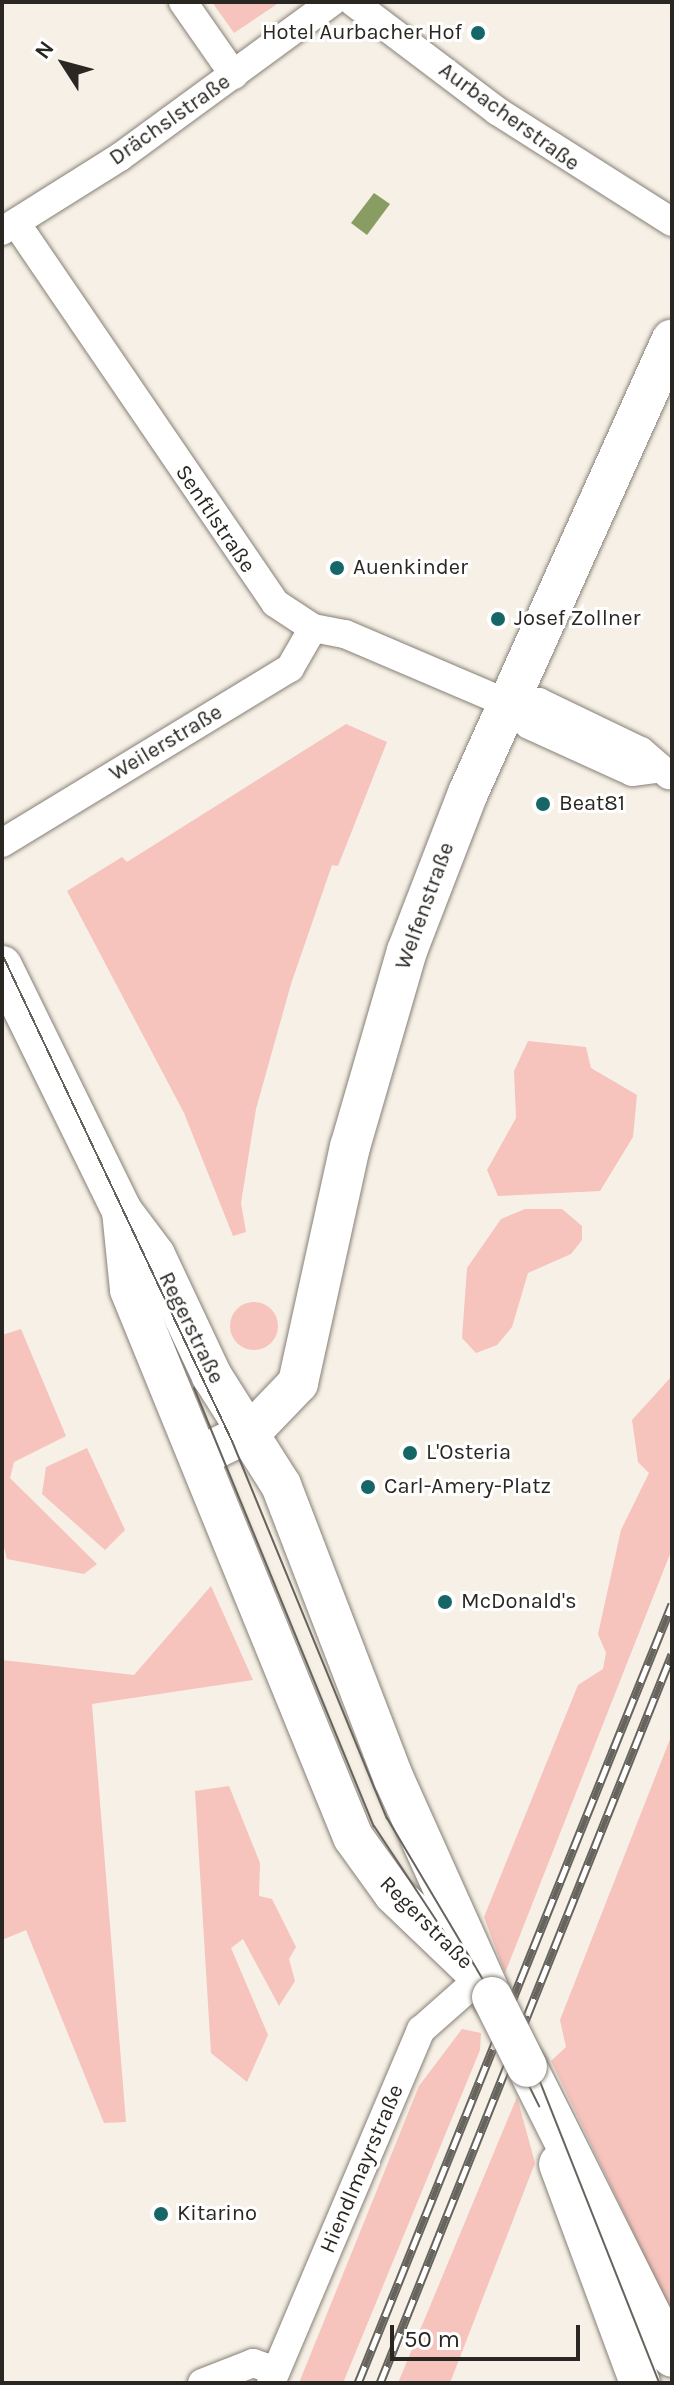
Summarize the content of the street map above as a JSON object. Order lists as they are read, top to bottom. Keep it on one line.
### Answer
{"streets":{"main road":["Welfenstraße","Regerstraße"],"street":["Aurbacherstraße","Drächslstraße","Senftlstraße","Weilerstraße","Hiendlmayrstraße"]},"crossings":[["Drächslstraße","Senftlstraße"],["Senftlstraße","Weilerstraße"],["Senftlstraße","Welfenstraße"],["Welfenstraße","Regerstraße"],["Regerstraße","Hiendlmayrstraße"]],"places":["Hotel Aurbacher Hof","Auenkinder","Josef Zollner","Beat81","L'Osteria","Carl-Amery-Platz","McDonald's","Kitarino"],"scale_bar":"50 m","north":"top left"}
